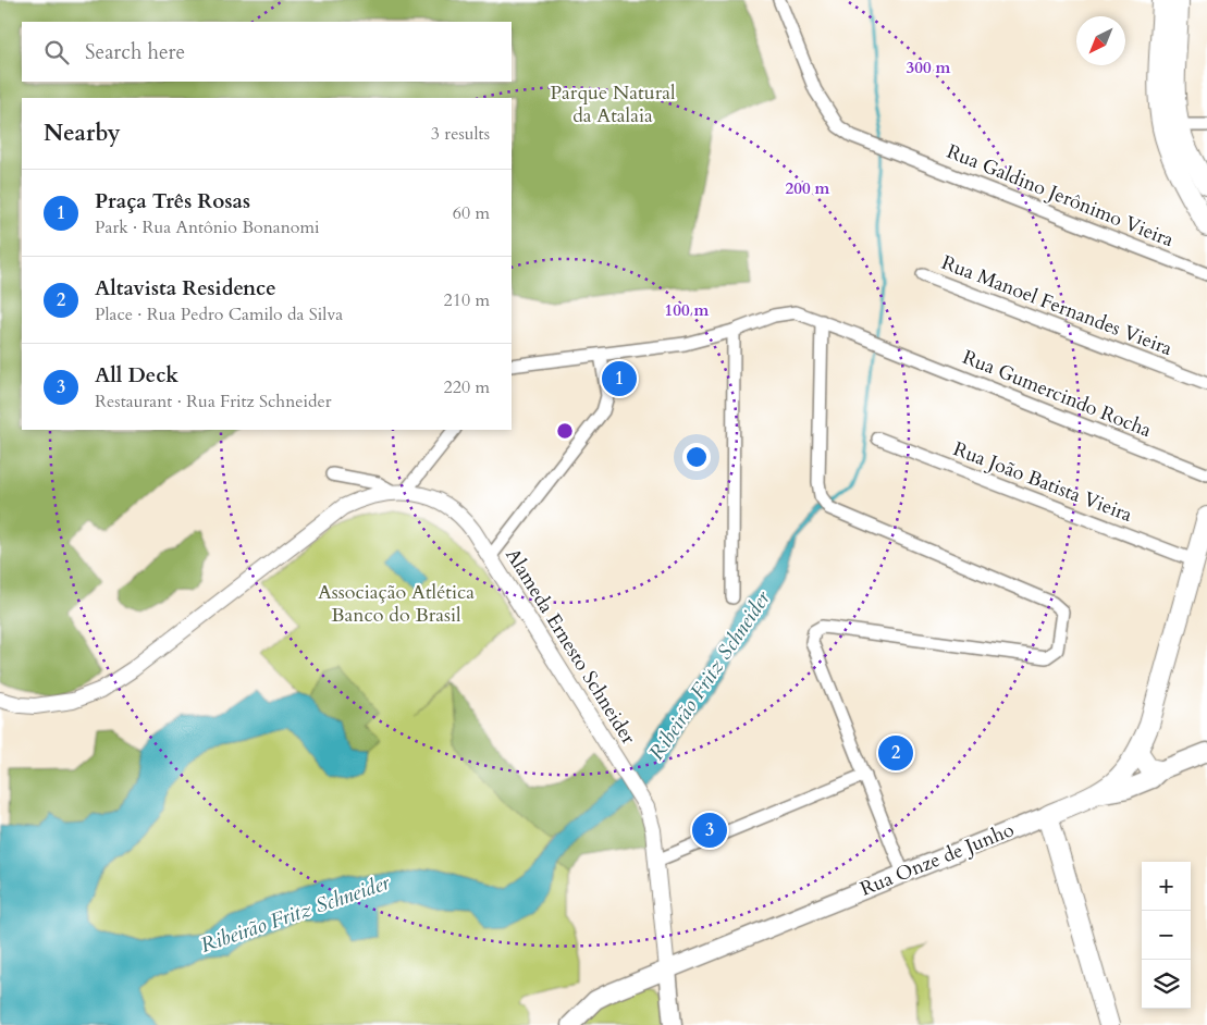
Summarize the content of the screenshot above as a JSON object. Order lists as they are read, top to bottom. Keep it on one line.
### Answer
{"streets":{"main road":["Rua Onze de Junho"],"street":["Rua Galdino Jerônimo Vieira","Rua Manoel Fernandes Vieira","Rua Gumercindo Rocha","Rua João Batista Vieira","Alameda Ernesto Schneider"]},"crossings":[["Alameda Ernesto Schneider","Rua Onze de Junho"]],"water":["Ribeirão Fritz Schneider"],"parks":["Parque Natural da Atalaia","Associação Atlética Banco do Brasil"],"north":"bottom left","page":{"search":"Search here","heading":["Nearby","3 results"],"list":[{"mark":"1","name":"Praça Três Rosas","note":"Park · Rua Antônio Bonanomi","value":"60 m"},{"mark":"2","name":"Altavista Residence","note":"Place · Rua Pedro Camilo da Silva","value":"210 m"},{"mark":"3","name":"All Deck","note":"Restaurant · Rua Fritz Schneider","value":"220 m"}],"pins":["1","2","3"],"map_buttons":["+","−"]},"rings":["300 m","200 m","100 m"]}
